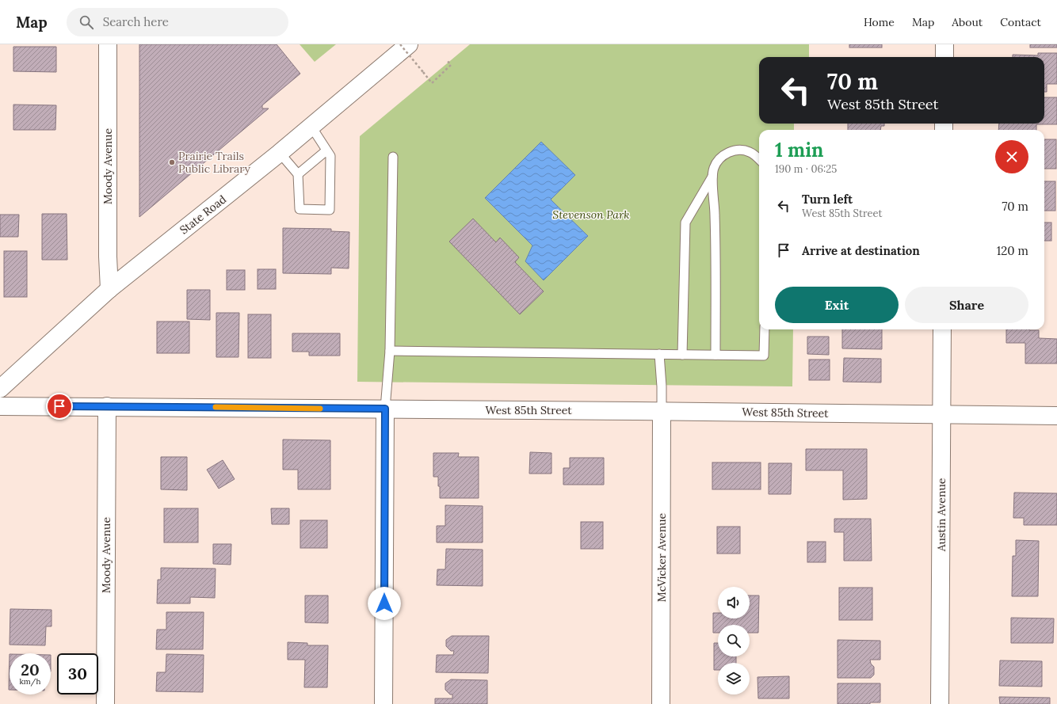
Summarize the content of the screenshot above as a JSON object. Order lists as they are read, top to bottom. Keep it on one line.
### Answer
{"streets":{"street":["Moody Avenue","State Road","West 85th Street","Austin Avenue","McVicker Avenue"]},"crossings":[["Moody Avenue","State Road"],["Moody Avenue","West 85th Street"],["West 85th Street","Austin Avenue"],["West 85th Street","McVicker Avenue"]],"parks":["Stevenson Park"],"places":["Prairie Trails Public Library"],"page":{"header":"Map","search":"Search here","nav":["Home","Map","About","Contact"],"turn":["70 m","West 85th Street"],"heading":["1 min","190 m · 06:25"],"list":[{"name":"Turn left","note":"West 85th Street","value":"70 m"},{"name":"Arrive at destination","value":"120 m"}],"buttons":["Exit","Share"],"speed":"20 km/h","limit":"30"}}
